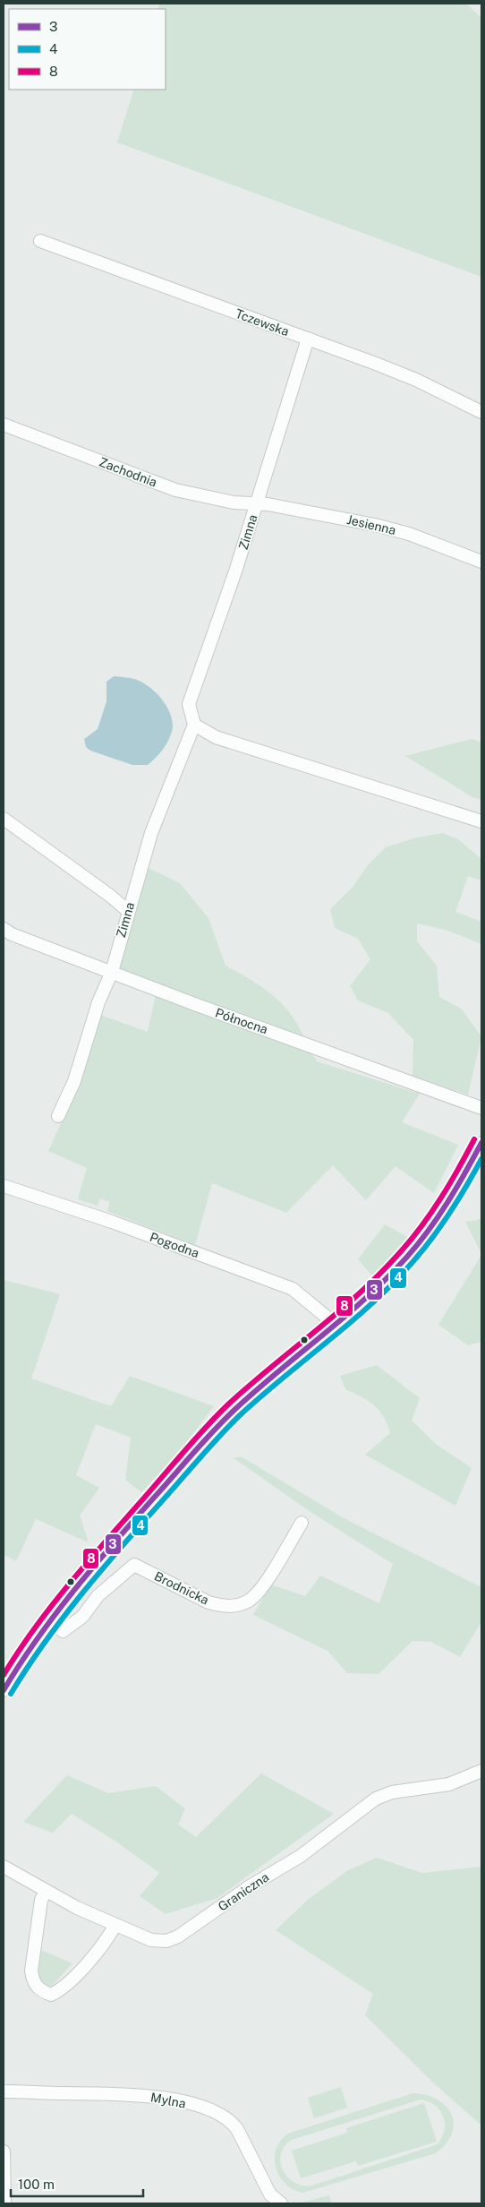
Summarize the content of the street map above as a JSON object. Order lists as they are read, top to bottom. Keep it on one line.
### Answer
{"streets":{"street":["Tczewska","Zachodnia","Jesienna","Zimna","Północna","Pogodna","Brodnicka","Graniczna","Mylna"]},"crossings":[["Tczewska","Zimna"],["Zachodnia","Jesienna"],["Zachodnia","Zimna"],["Jesienna","Zimna"],["Zimna","Północna"]],"lines":["transit line 8","transit line 3","transit line 4"],"legend":["3","4","8"],"scale_bar":"100 m"}
